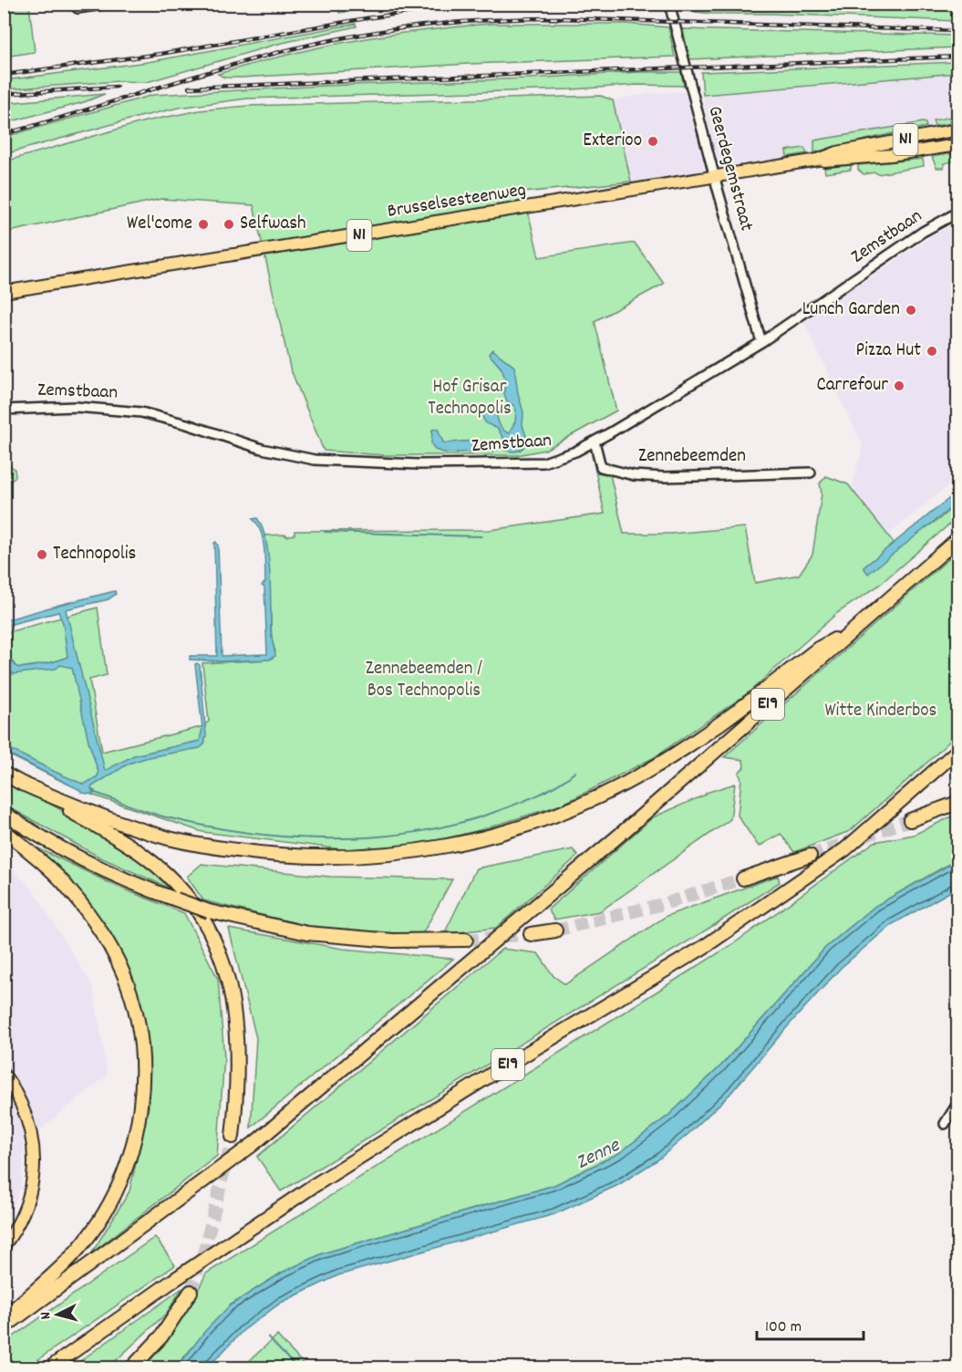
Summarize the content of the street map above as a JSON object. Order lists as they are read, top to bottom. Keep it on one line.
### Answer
{"streets":{"highway":["E19"],"main road":["N1","Brusselsesteenweg"],"street":["Geerdegemstraat","Zemstbaan","Zennebeemden"]},"crossings":[["Geerdegemstraat","Brusselsesteenweg"],["Geerdegemstraat","Zemstbaan"],["Zemstbaan","Zennebeemden"]],"water":["Zenne"],"parks":["Hof Grisar Technopolis","Zennebeemden / Bos Technopolis","Witte Kinderbos"],"places":["Exterioo","Wel'come","Selfwash","Lunch Garden","Pizza Hut","Carrefour","Technopolis"],"scale_bar":"100 m","north":"left"}
